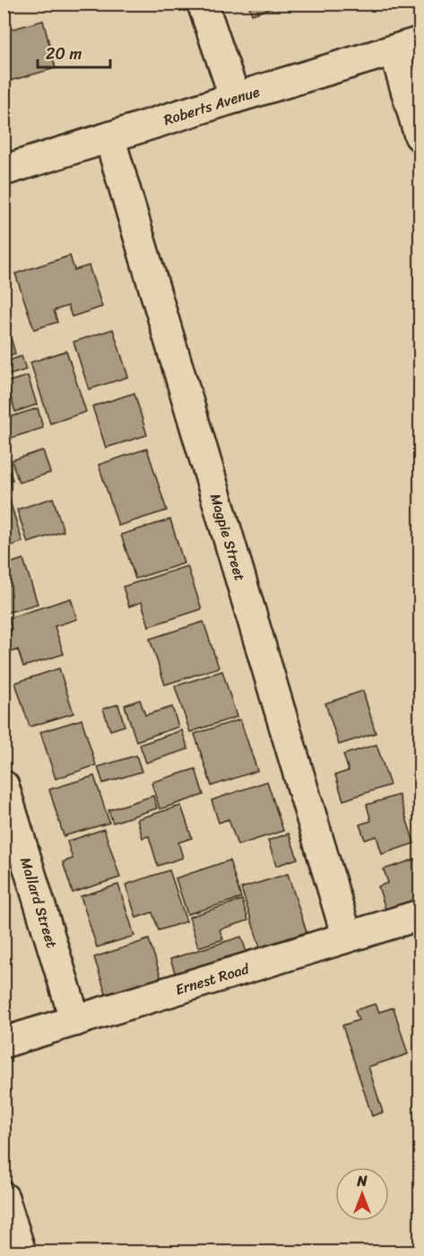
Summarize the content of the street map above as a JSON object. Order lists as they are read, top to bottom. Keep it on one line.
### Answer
{"streets":{"street":["Roberts Avenue","Magpie Street","Mallard Street","Ernest Road"]},"crossings":[["Roberts Avenue","Magpie Street"],["Magpie Street","Ernest Road"],["Mallard Street","Ernest Road"]],"scale_bar":"20 m","north":"top"}
